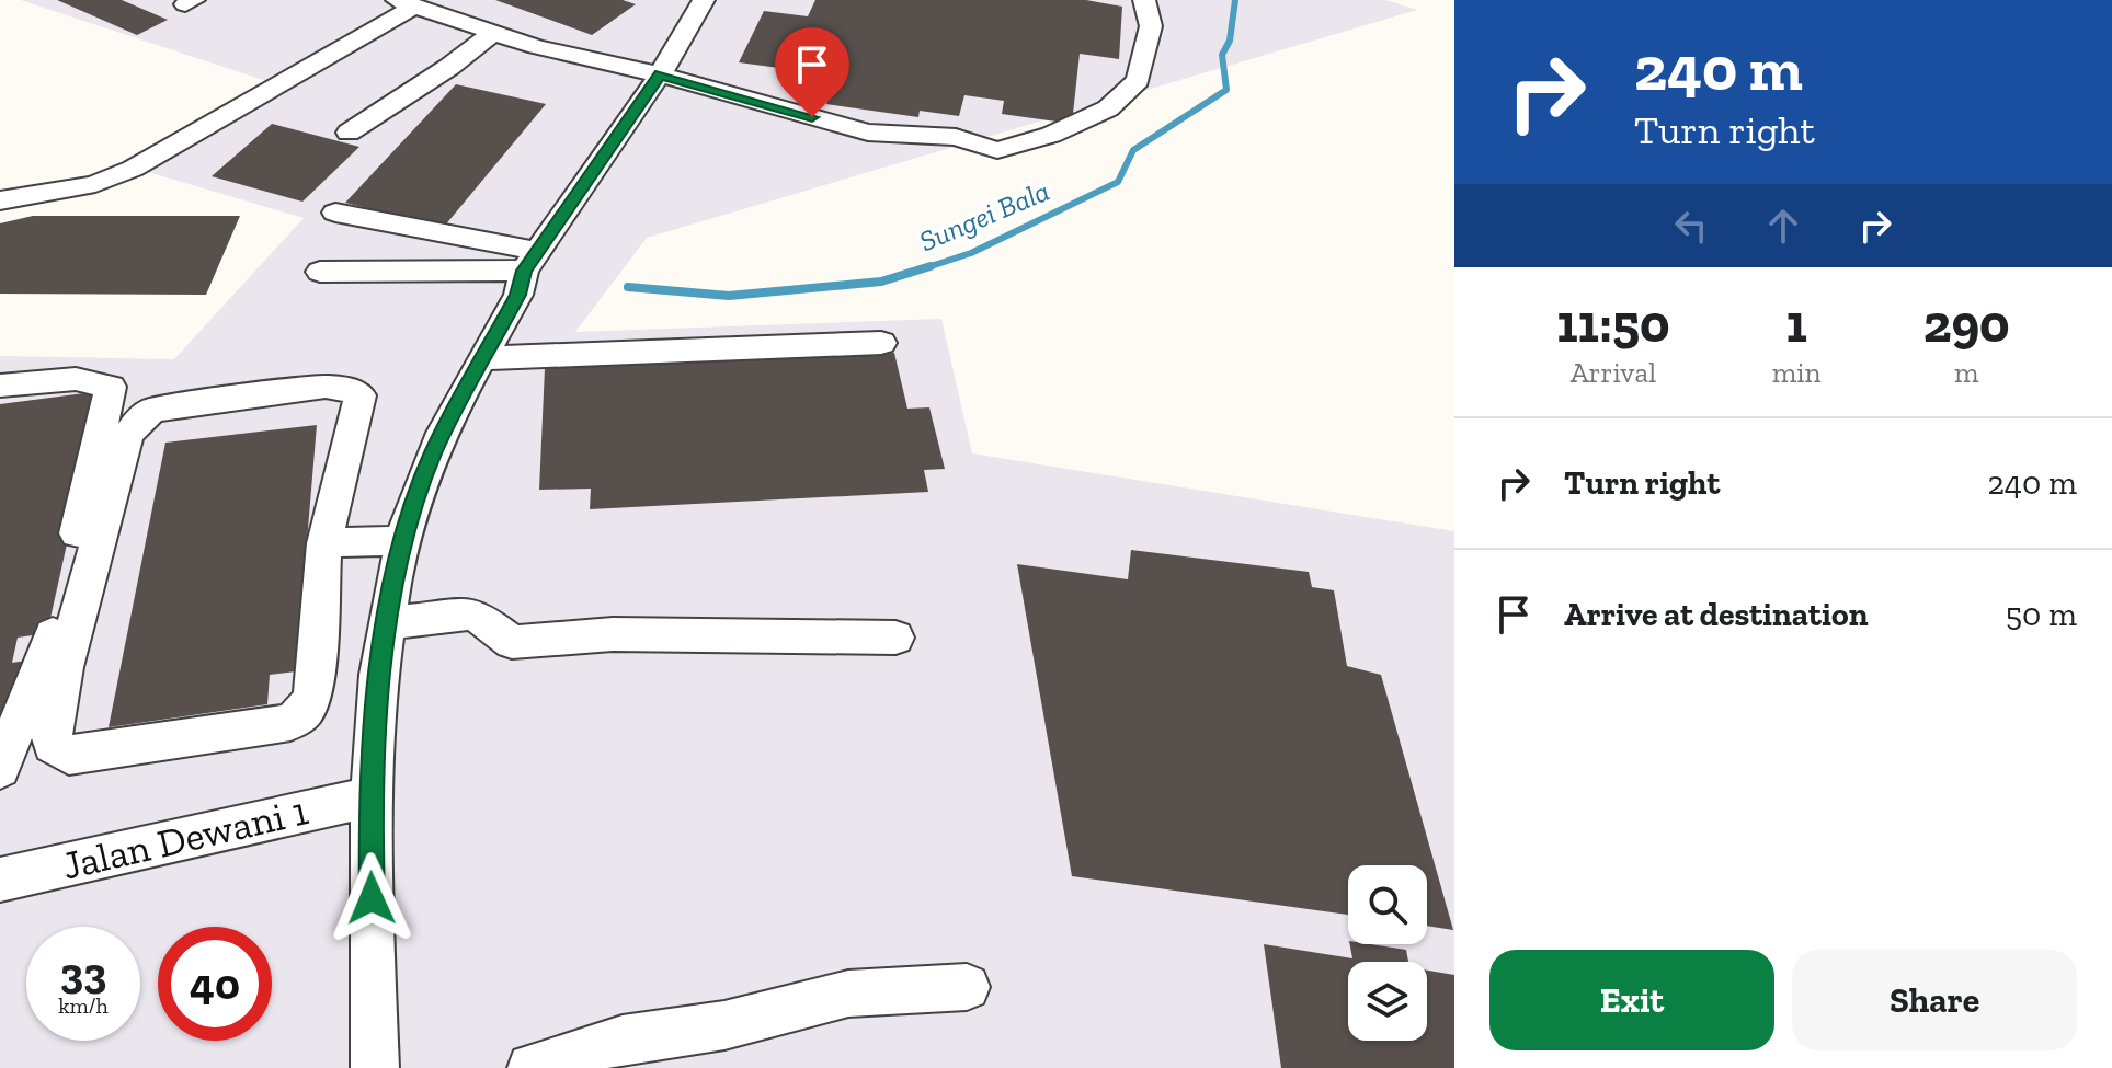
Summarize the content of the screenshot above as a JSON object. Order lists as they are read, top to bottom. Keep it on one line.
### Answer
{"streets":{"street":["Jalan Dewani 1"]},"water":["Sungei Bala"],"page":{"turn":["240 m","Turn right"],"eta":["11:50","Arrival","1","min","290","m"],"list":[{"name":"Turn right","value":"240 m"},{"name":"Arrive at destination","value":"50 m"}],"speed":"33 km/h","limit":"40","buttons":["Exit","Share"]}}
